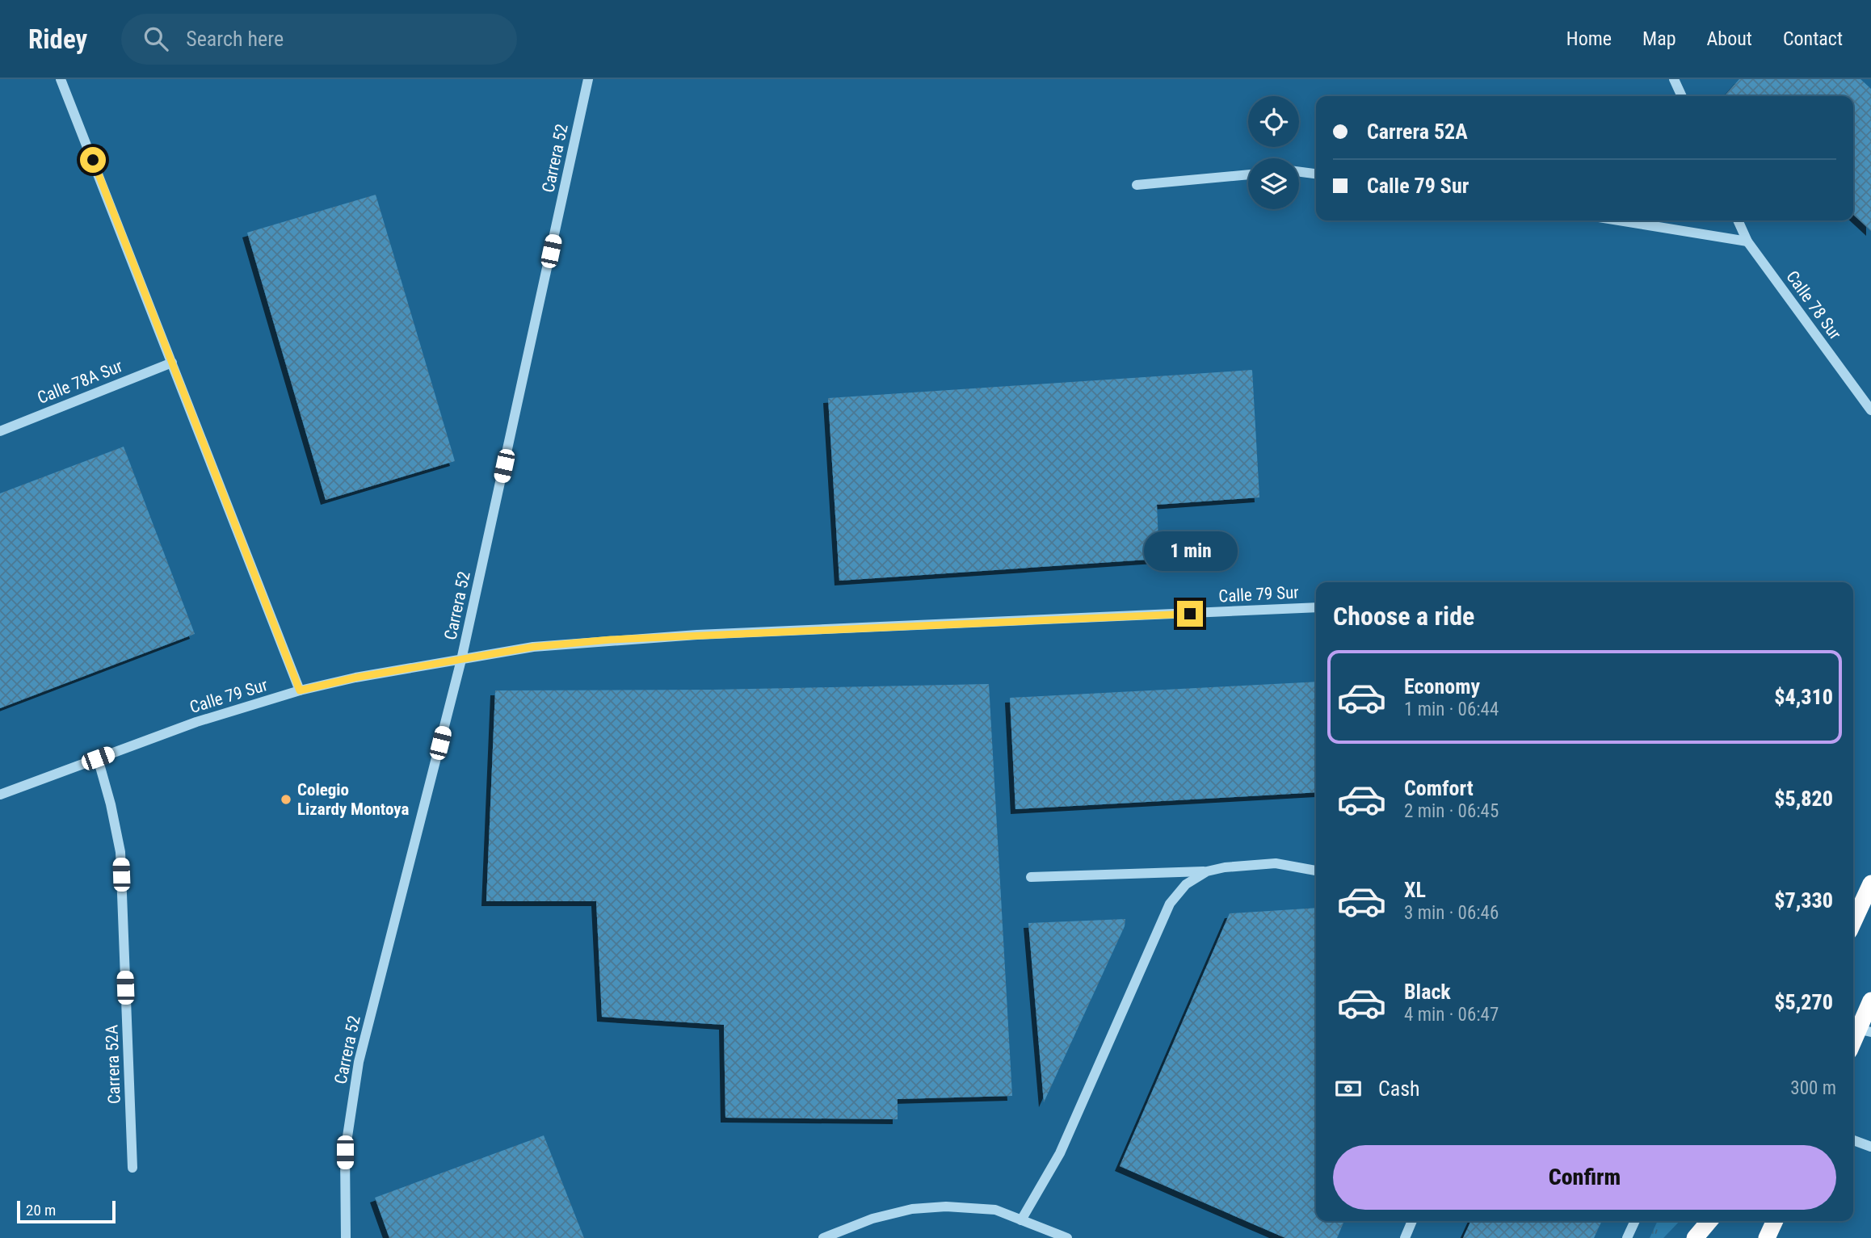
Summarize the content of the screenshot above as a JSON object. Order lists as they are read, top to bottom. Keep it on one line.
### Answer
{"streets":{"street":["Carrera 52","Calle 78 Sur","Calle 78A Sur","Calle 79 Sur","Carrera 52A"]},"crossings":[["Carrera 52","Calle 79 Sur"],["Calle 79 Sur","Carrera 52A"]],"places":["Colegio Lizardy Montoya"],"scale_bar":"20 m","page":{"header":"Ridey","search":"Search here","nav":["Home","Map","About","Contact"],"banner":["Carrera 52A","Calle 79 Sur"],"bubble":"1 min","heading":"Choose a ride","list":[{"name":"Economy","note":"1 min · 06:44","value":"$4,310"},{"name":"Comfort","note":"2 min · 06:45","value":"$5,820"},{"name":"XL","note":"3 min · 06:46","value":"$7,330"},{"name":"Black","note":"4 min · 06:47","value":"$5,270"}],"pay":["Cash","300 m"],"buttons":"Confirm","scale":"20 m"}}
